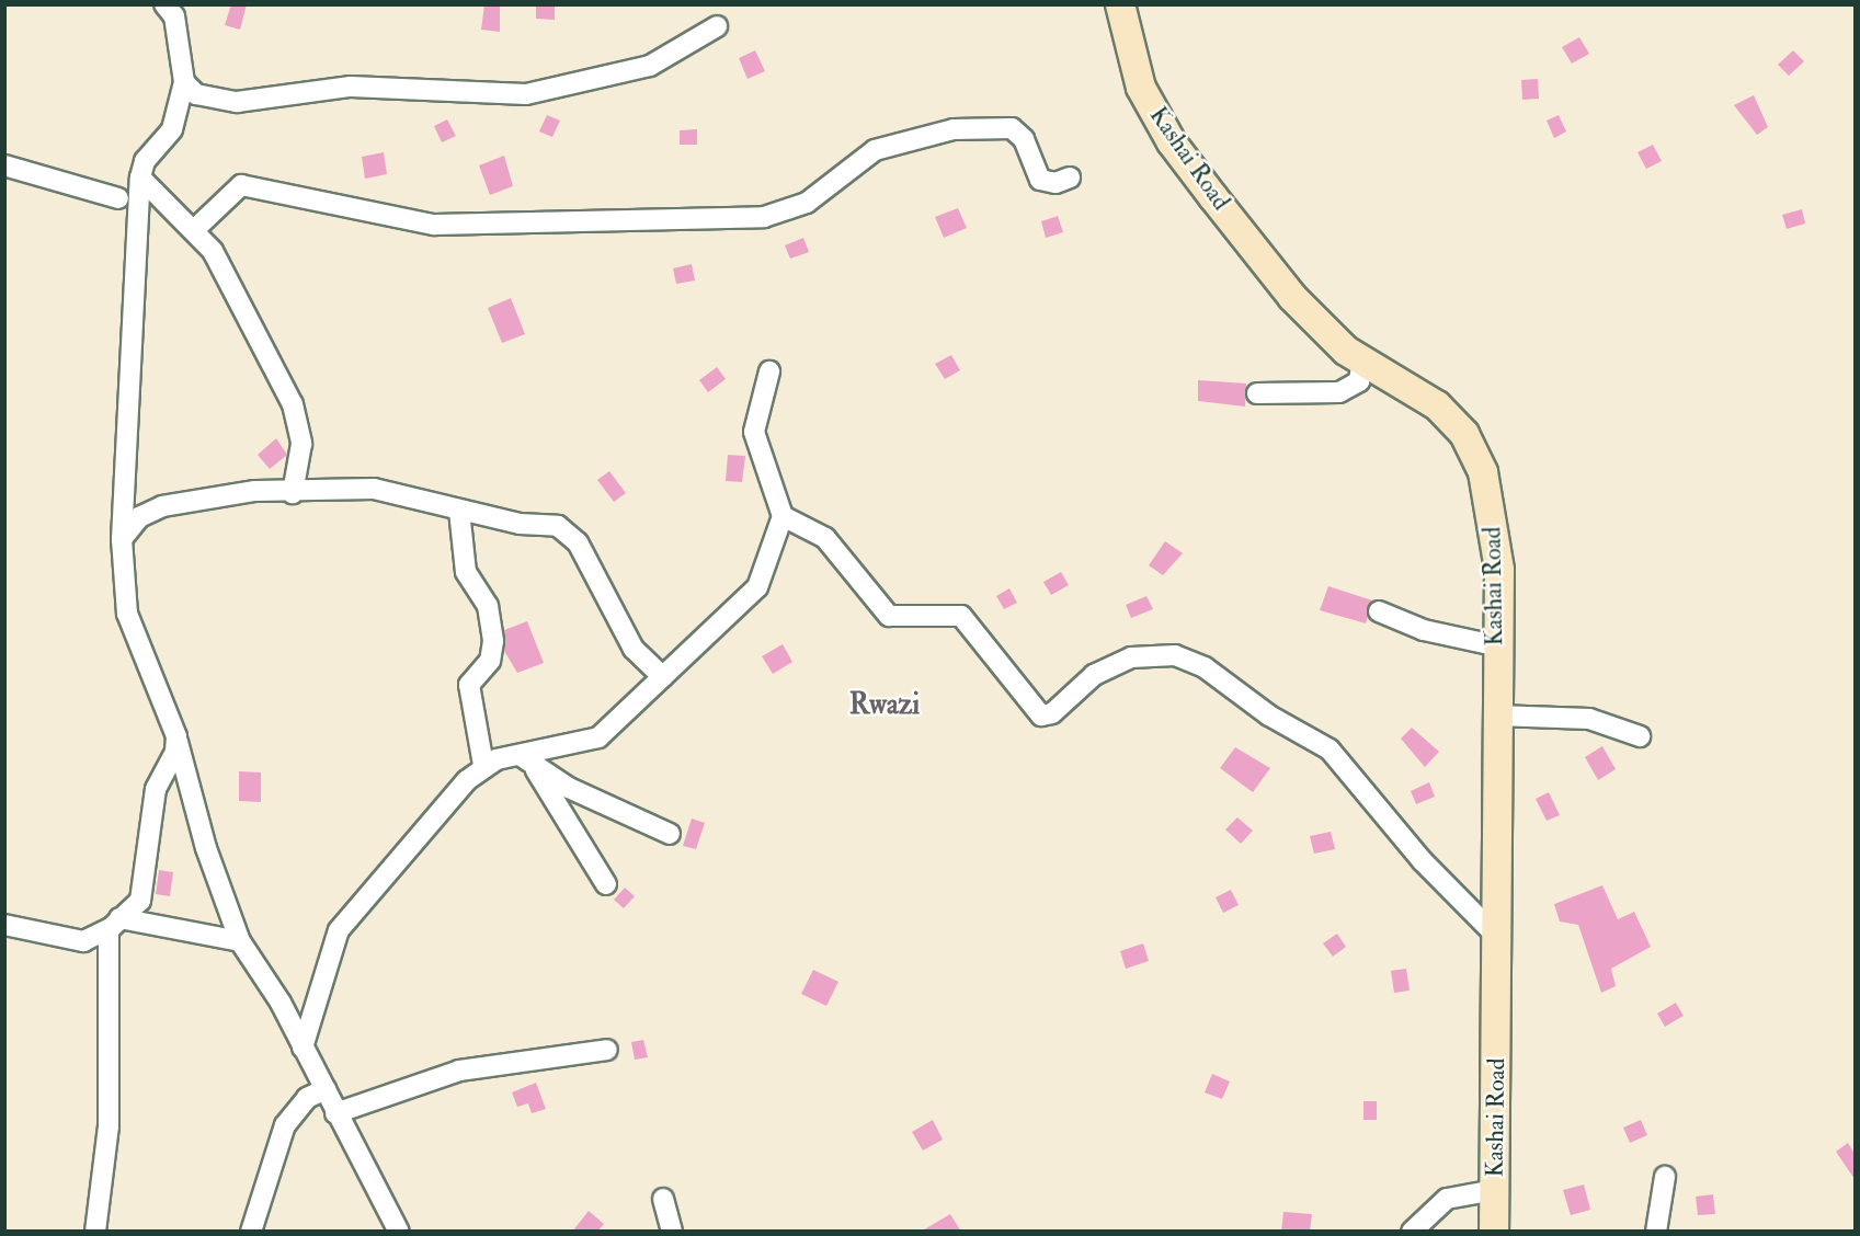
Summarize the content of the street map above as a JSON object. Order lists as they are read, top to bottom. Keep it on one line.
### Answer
{"streets":{"street":["Kashai Road"]},"districts":["Rwazi"]}
